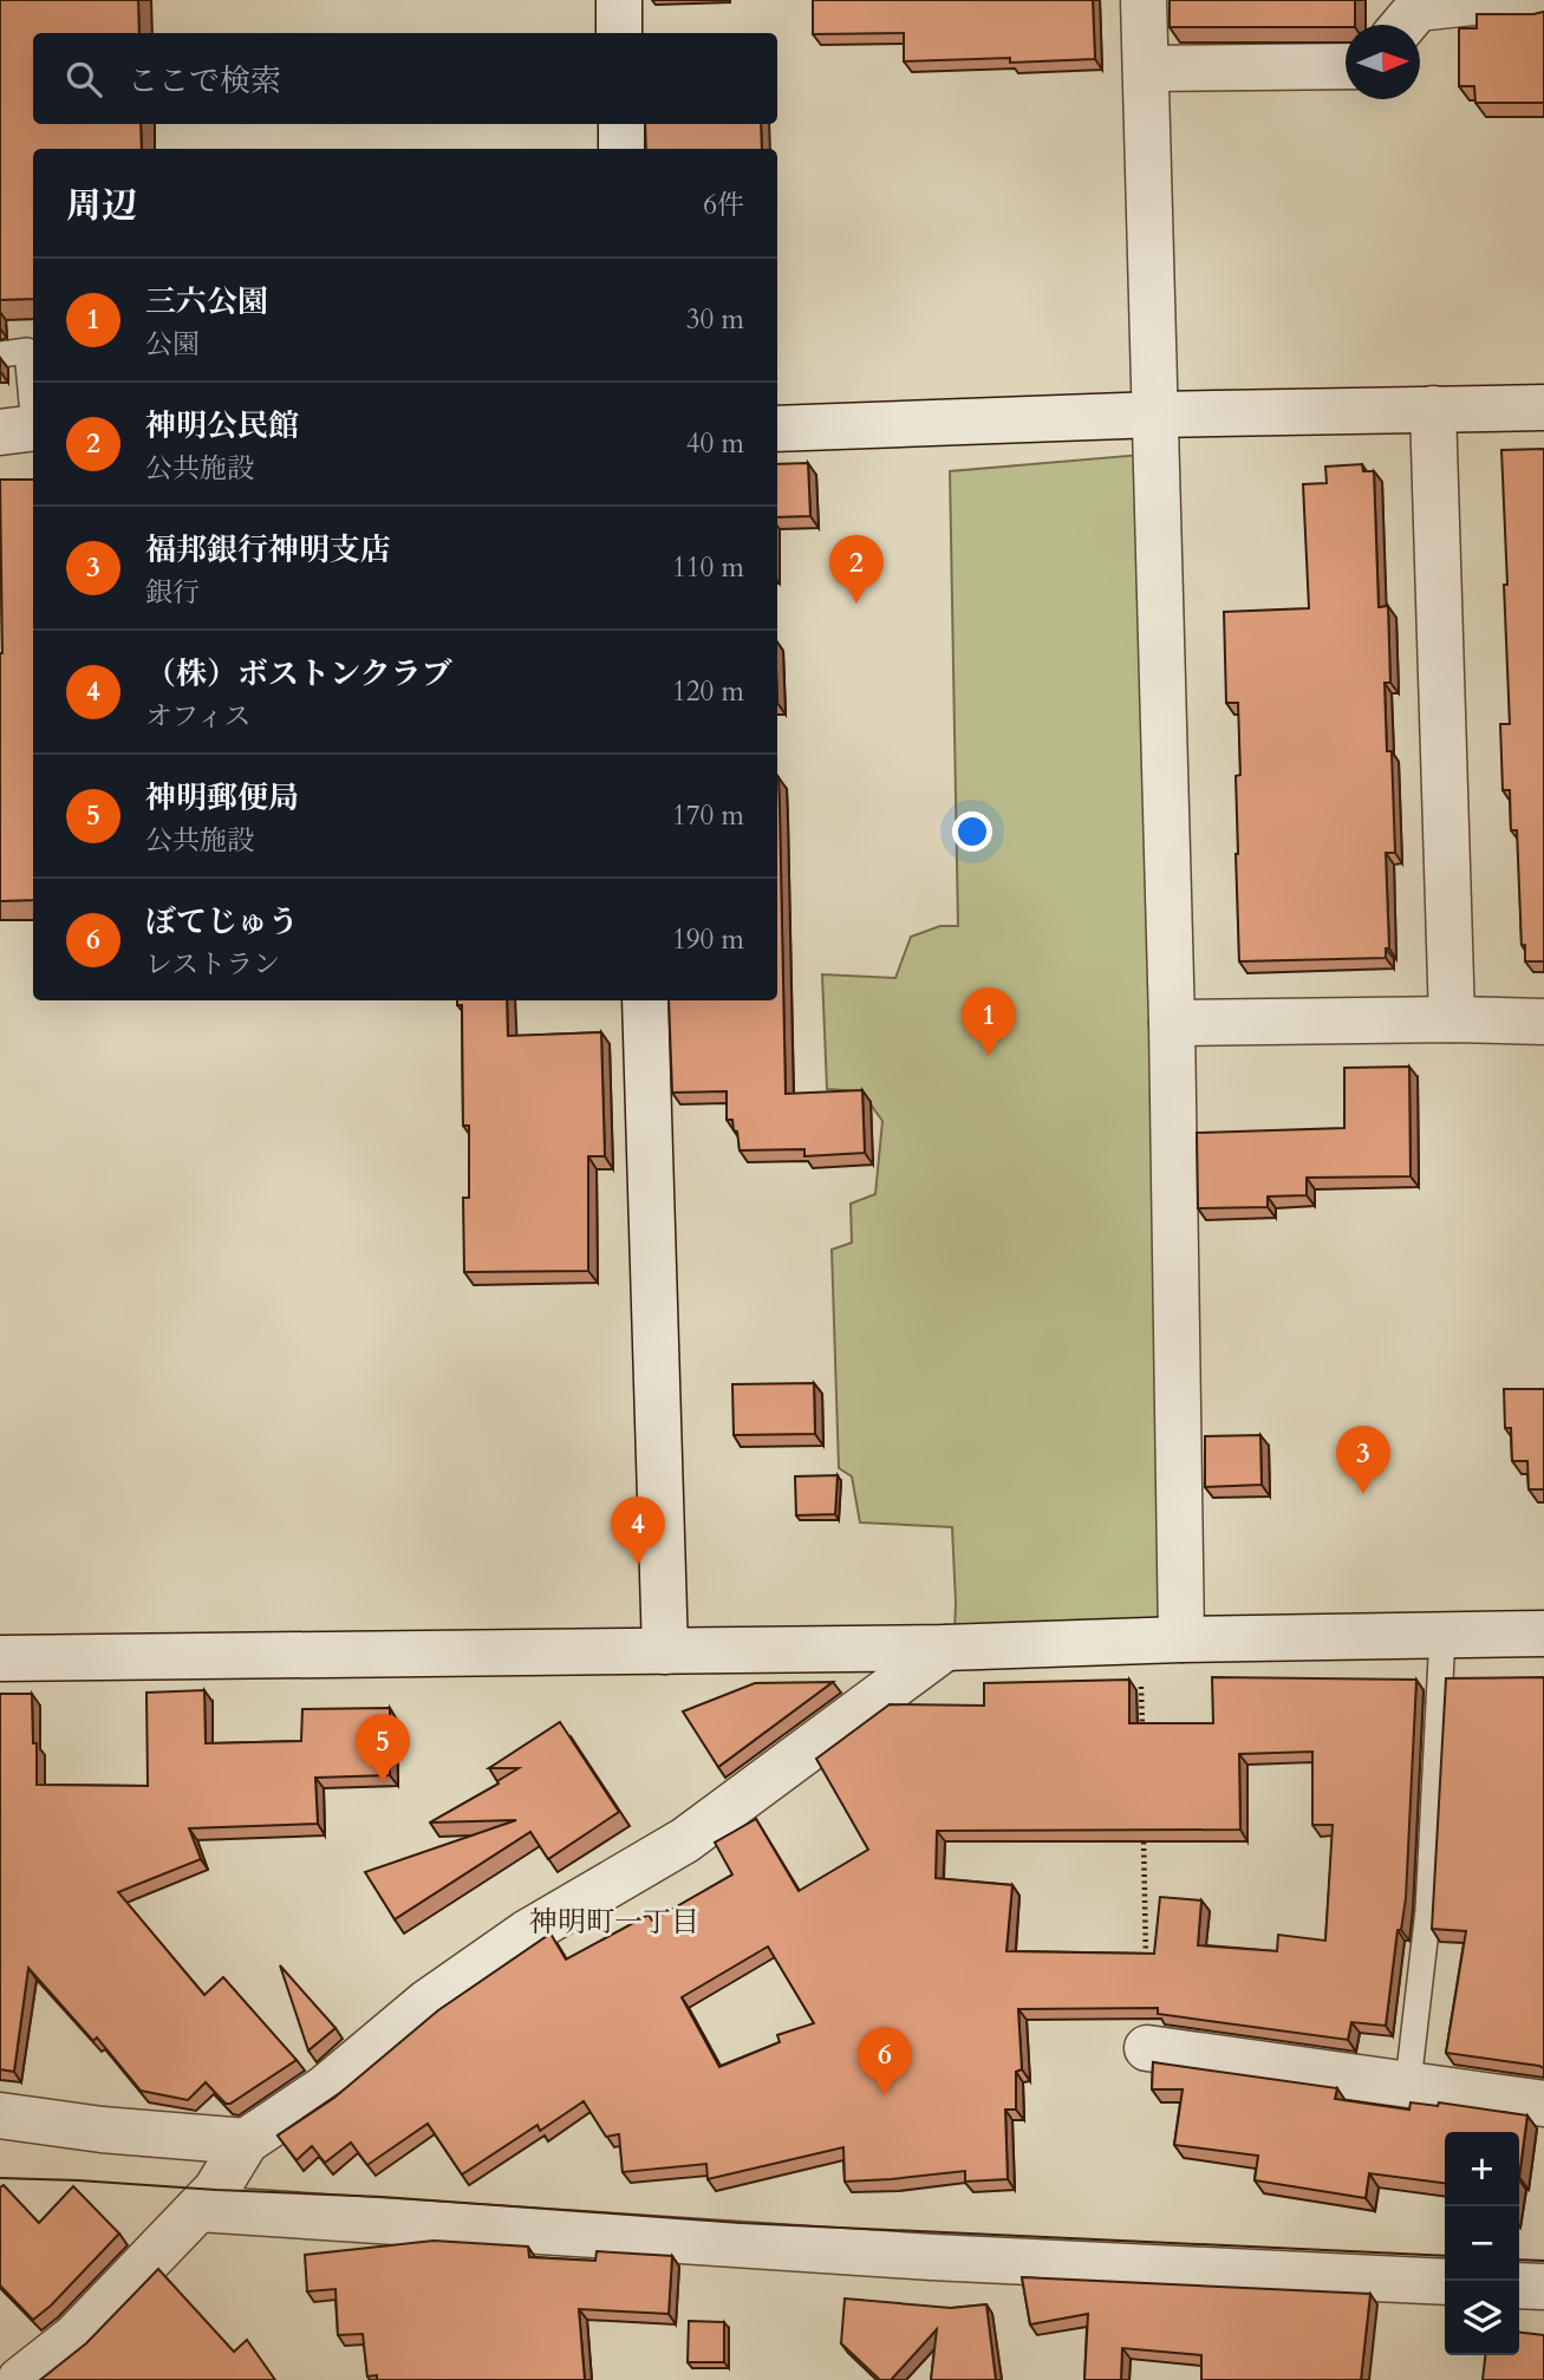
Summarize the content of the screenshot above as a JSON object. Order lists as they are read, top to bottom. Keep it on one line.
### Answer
{"districts":["神明町一丁目"],"north":"right","page":{"search":"ここで検索","heading":["周辺","6件"],"list":[{"mark":"1","name":"三六公園","note":"公園","value":"30 m"},{"mark":"2","name":"神明公民館","note":"公共施設","value":"40 m"},{"mark":"3","name":"福邦銀行神明支店","note":"銀行","value":"110 m"},{"mark":"4","name":"（株）ボストンクラブ","note":"オフィス","value":"120 m"},{"mark":"5","name":"神明郵便局","note":"公共施設","value":"170 m"},{"mark":"6","name":"ぼてじゅう","note":"レストラン","value":"190 m"}],"pins":["2","1","3","4","5","6"],"map_buttons":["+","−"]}}
